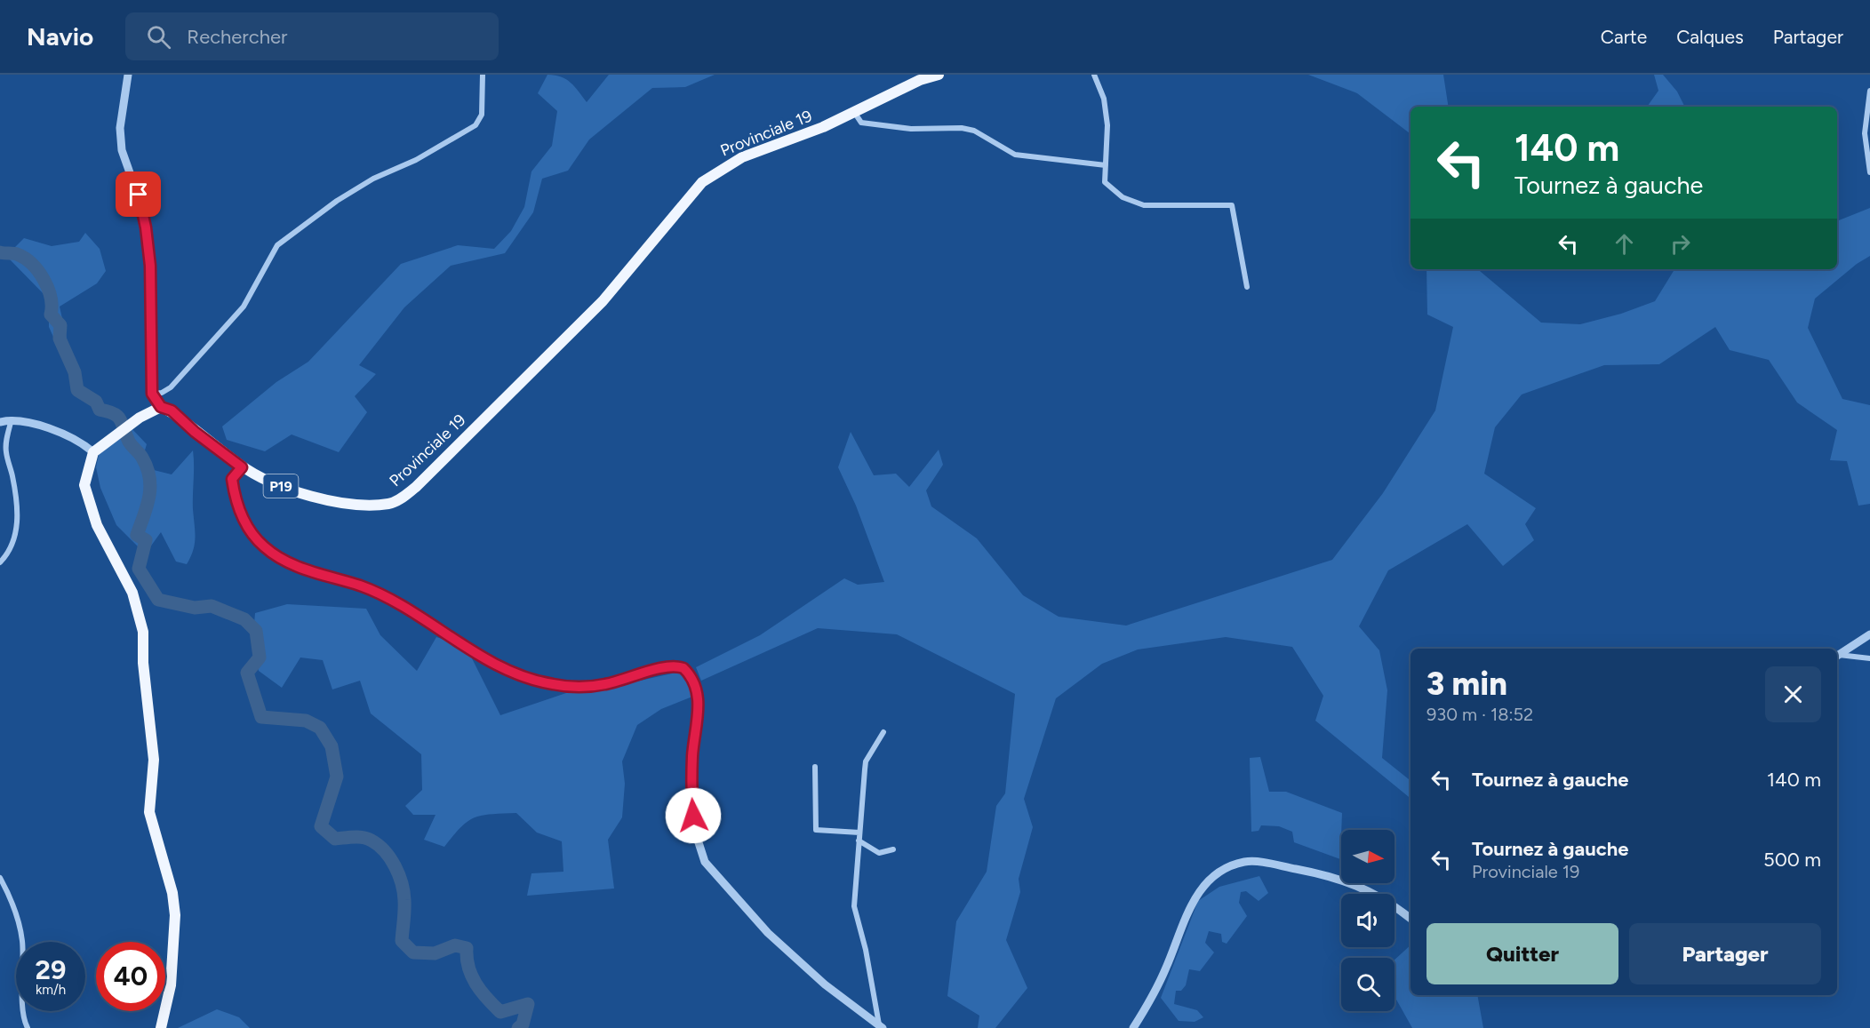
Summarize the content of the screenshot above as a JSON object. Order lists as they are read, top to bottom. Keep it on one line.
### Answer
{"streets":{"main road":["Provinciale 19","P19"]},"north":"right","page":{"header":"Navio","search":"Rechercher","nav":["Carte","Calques","Partager"],"turn":["140 m","Tournez à gauche"],"heading":["3 min","930 m · 18:52"],"list":[{"name":"Tournez à gauche","value":"140 m"},{"name":"Tournez à gauche","note":"Provinciale 19","value":"500 m"}],"buttons":["Quitter","Partager"],"speed":"29 km/h","limit":"40"}}
